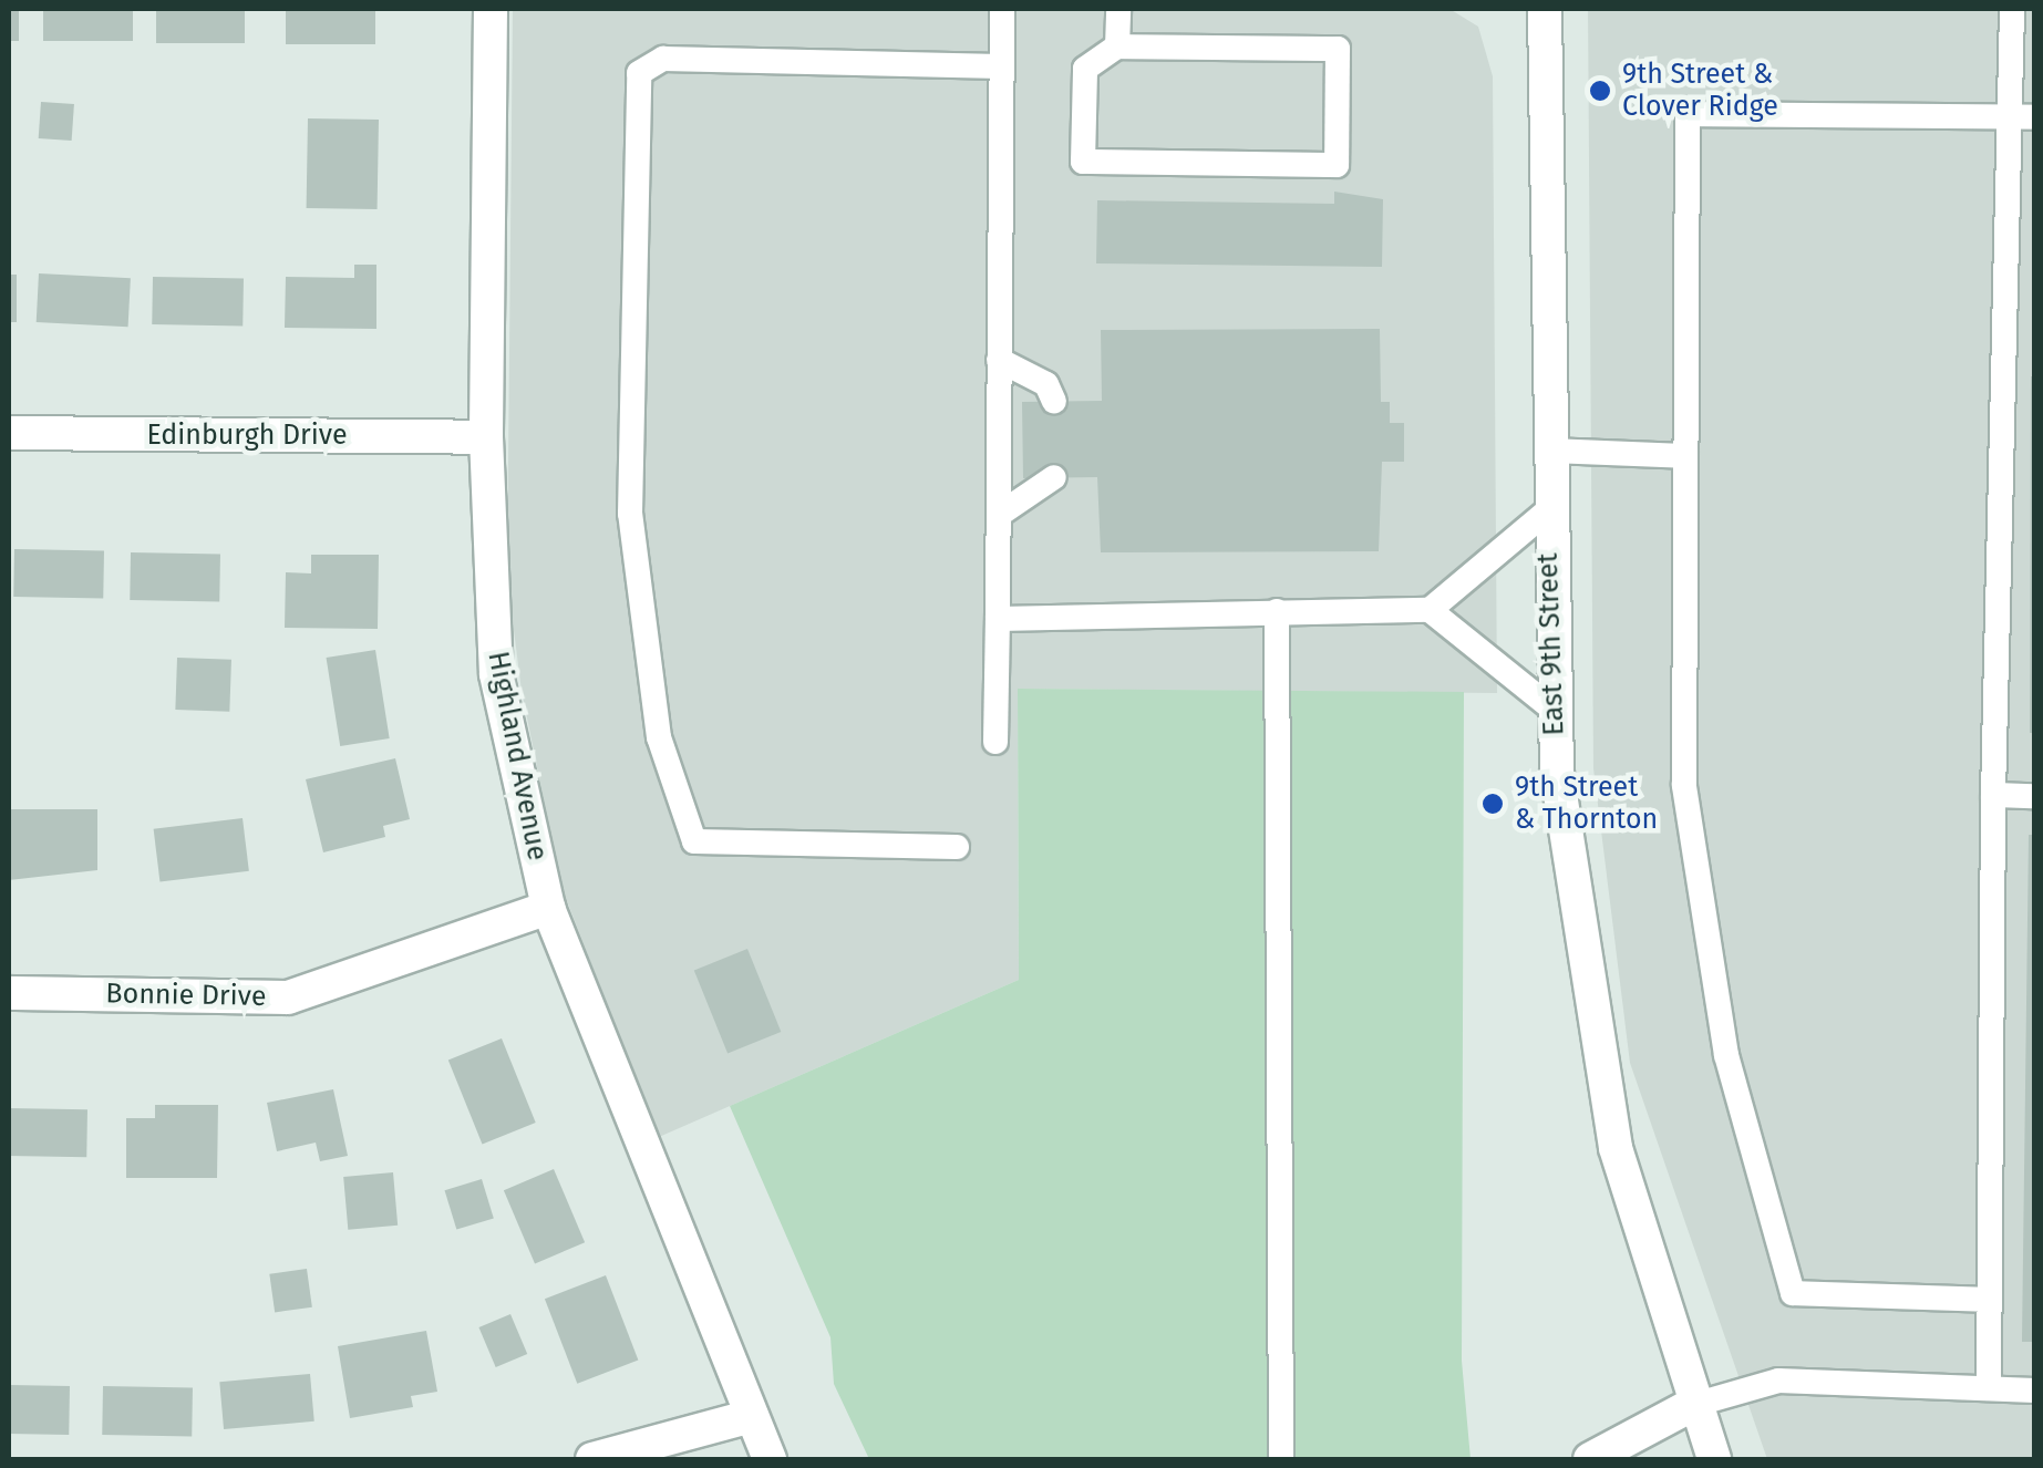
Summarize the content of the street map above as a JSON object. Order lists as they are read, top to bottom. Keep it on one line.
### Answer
{"streets":{"street":["Edinburgh Drive","East 9th Street","Highland Avenue","Bonnie Drive"]},"crossings":[["Edinburgh Drive","Highland Avenue"],["Highland Avenue","Bonnie Drive"]],"places":["9th Street & Clover Ridge","9th Street & Thornton"]}
